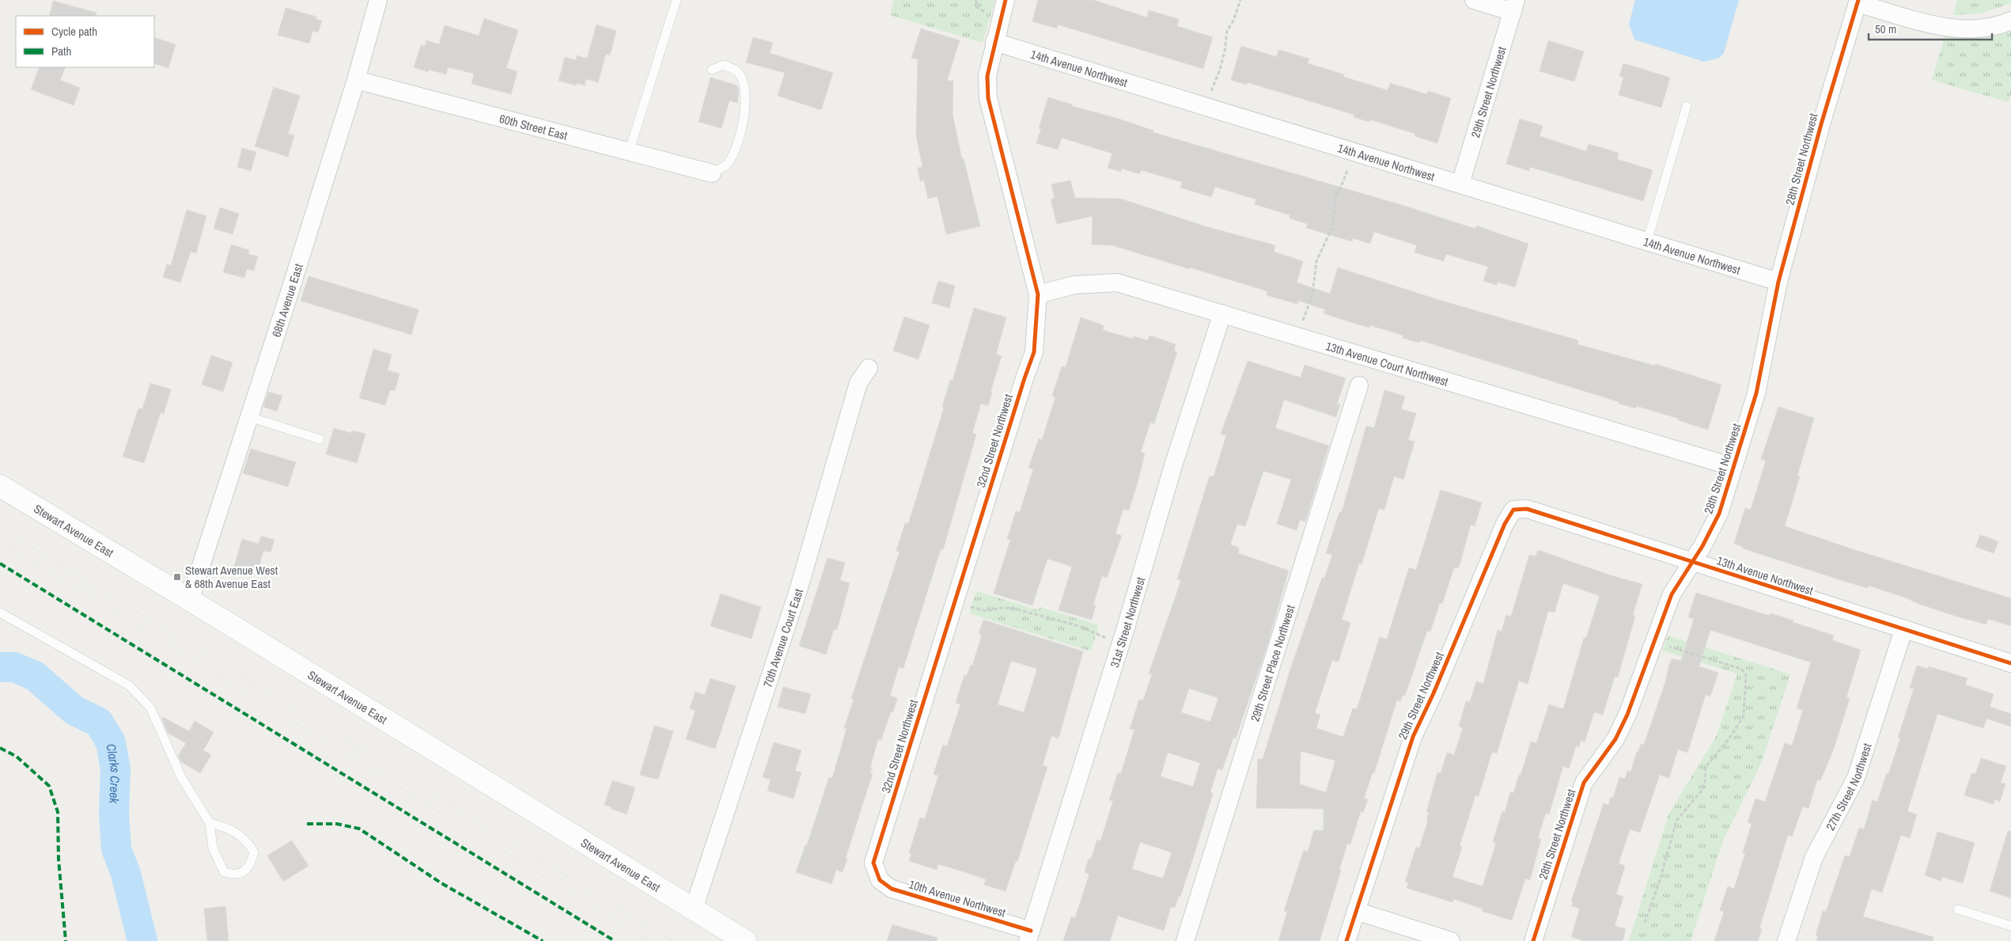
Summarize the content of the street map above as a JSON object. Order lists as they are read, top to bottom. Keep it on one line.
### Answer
{"streets":{"street":["14th Avenue Northwest","29th Street Northwest","60th Street East","28th Street Northwest","68th Avenue East","13th Avenue Court Northwest","32nd Street Northwest","Stewart Avenue East","13th Avenue Northwest","31st Street Northwest","70th Avenue Court East","29th Street Place Northwest","27th Street Northwest","10th Avenue Northwest"]},"crossings":[["14th Avenue Northwest","29th Street Northwest"],["14th Avenue Northwest","28th Street Northwest"],["14th Avenue Northwest","32nd Street Northwest"],["29th Street Northwest","13th Avenue Northwest"],["60th Street East","68th Avenue East"],["28th Street Northwest","13th Avenue Court Northwest"],["28th Street Northwest","13th Avenue Northwest"],["68th Avenue East","Stewart Avenue East"],["13th Avenue Court Northwest","32nd Street Northwest"],["13th Avenue Court Northwest","31st Street Northwest"],["32nd Street Northwest","10th Avenue Northwest"],["Stewart Avenue East","70th Avenue Court East"],["13th Avenue Northwest","27th Street Northwest"],["31st Street Northwest","10th Avenue Northwest"]],"water":["Clarks Creek"],"places":{"transit":["Stewart Avenue West & 68th Avenue East"]},"legend":["Cycle path","Path"],"scale_bar":"50 m"}
